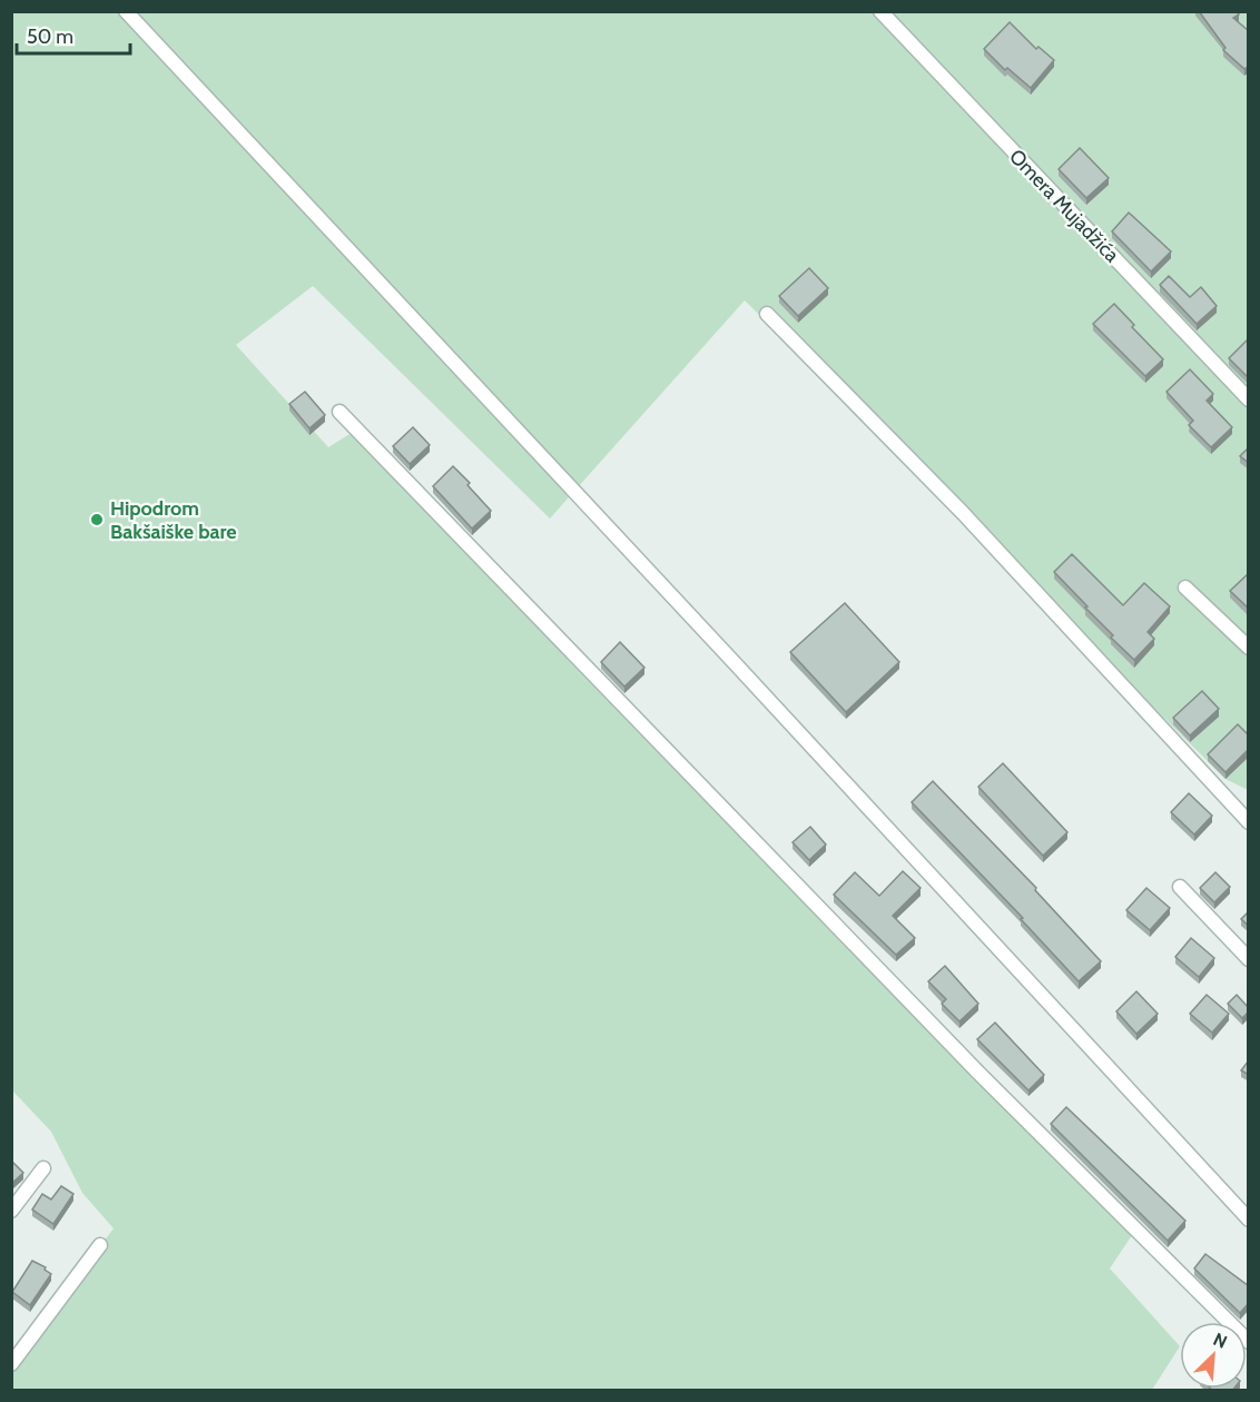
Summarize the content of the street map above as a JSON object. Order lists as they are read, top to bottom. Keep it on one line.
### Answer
{"streets":{"street":["Omera Mujadžića"]},"places":["Hipodrom Bakšaiške bare"],"scale_bar":"50 m","north":"top right"}
